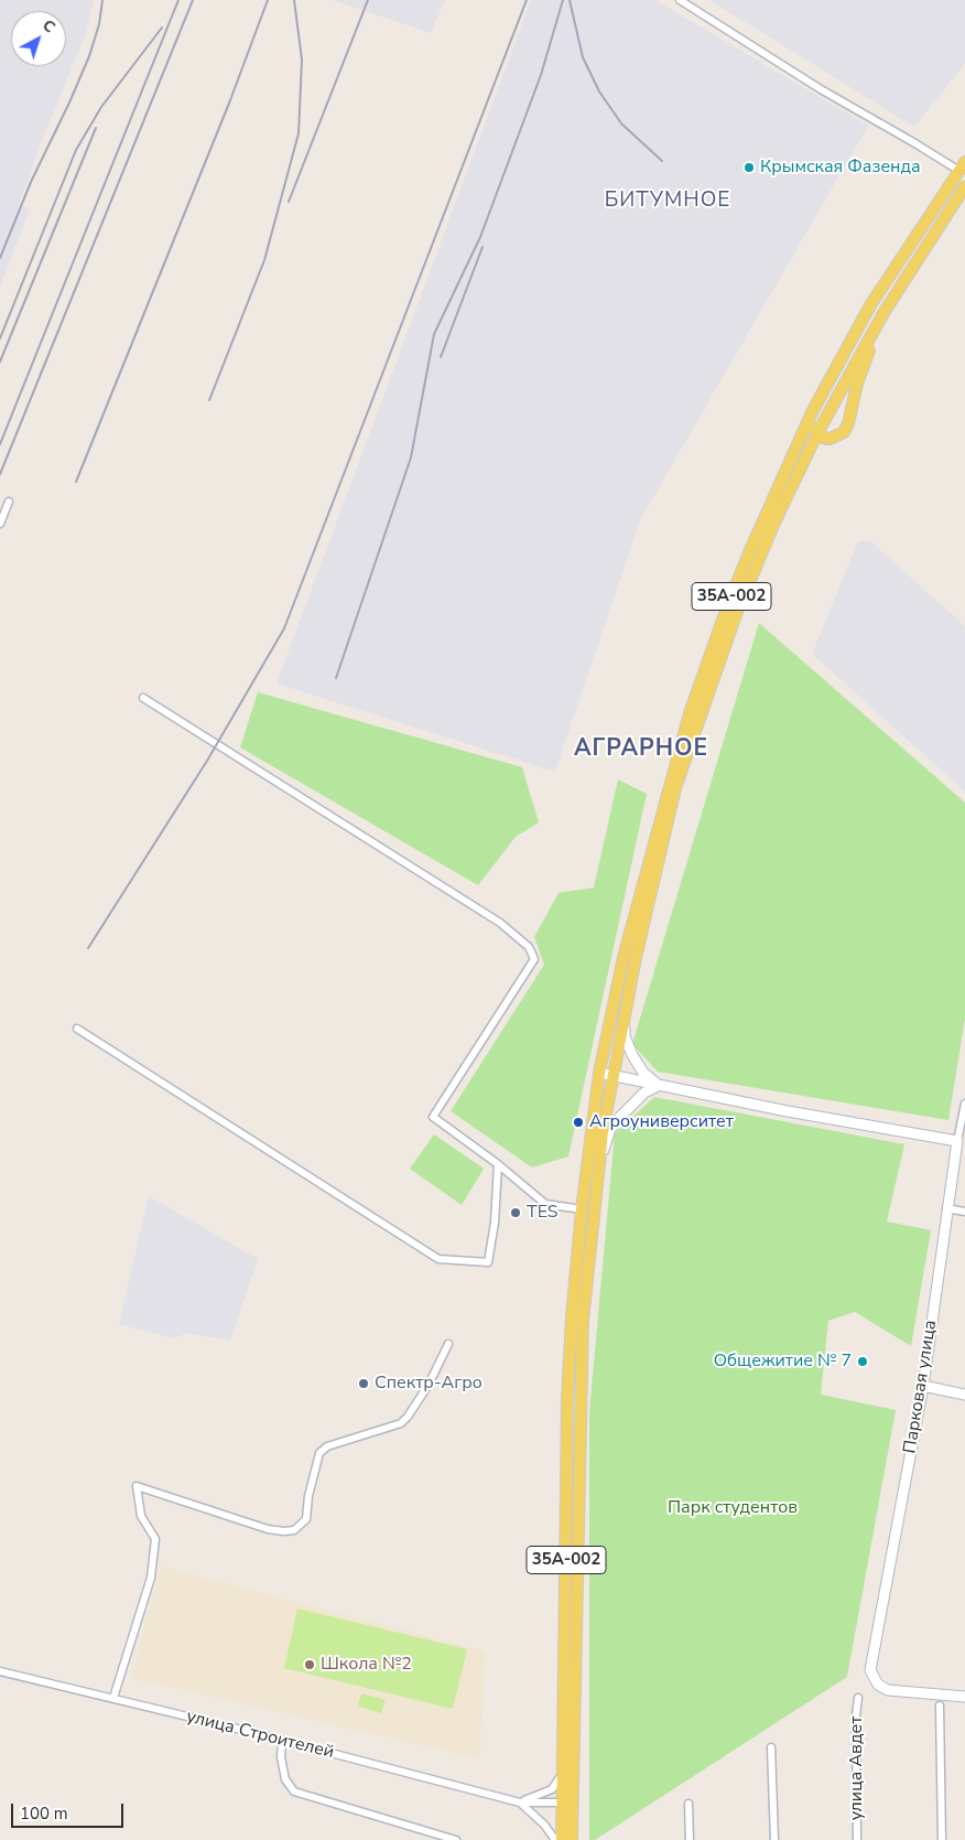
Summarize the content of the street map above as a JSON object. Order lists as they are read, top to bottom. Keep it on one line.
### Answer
{"streets":{"main road":["35А-002"],"street":["Парковая улица","улица Строителей","улица Авдет"]},"crossings":[["35А-002","улица Строителей"]],"districts":["БИТУМНОЕ","АГРАРНОЕ"],"parks":["Парк студентов"],"places":["Крымская Фазенда","Агроуниверситет","TES","Общежитие № 7","Спектр-Агро","Школа №2"],"scale_bar":"100 m","north":"top right"}
